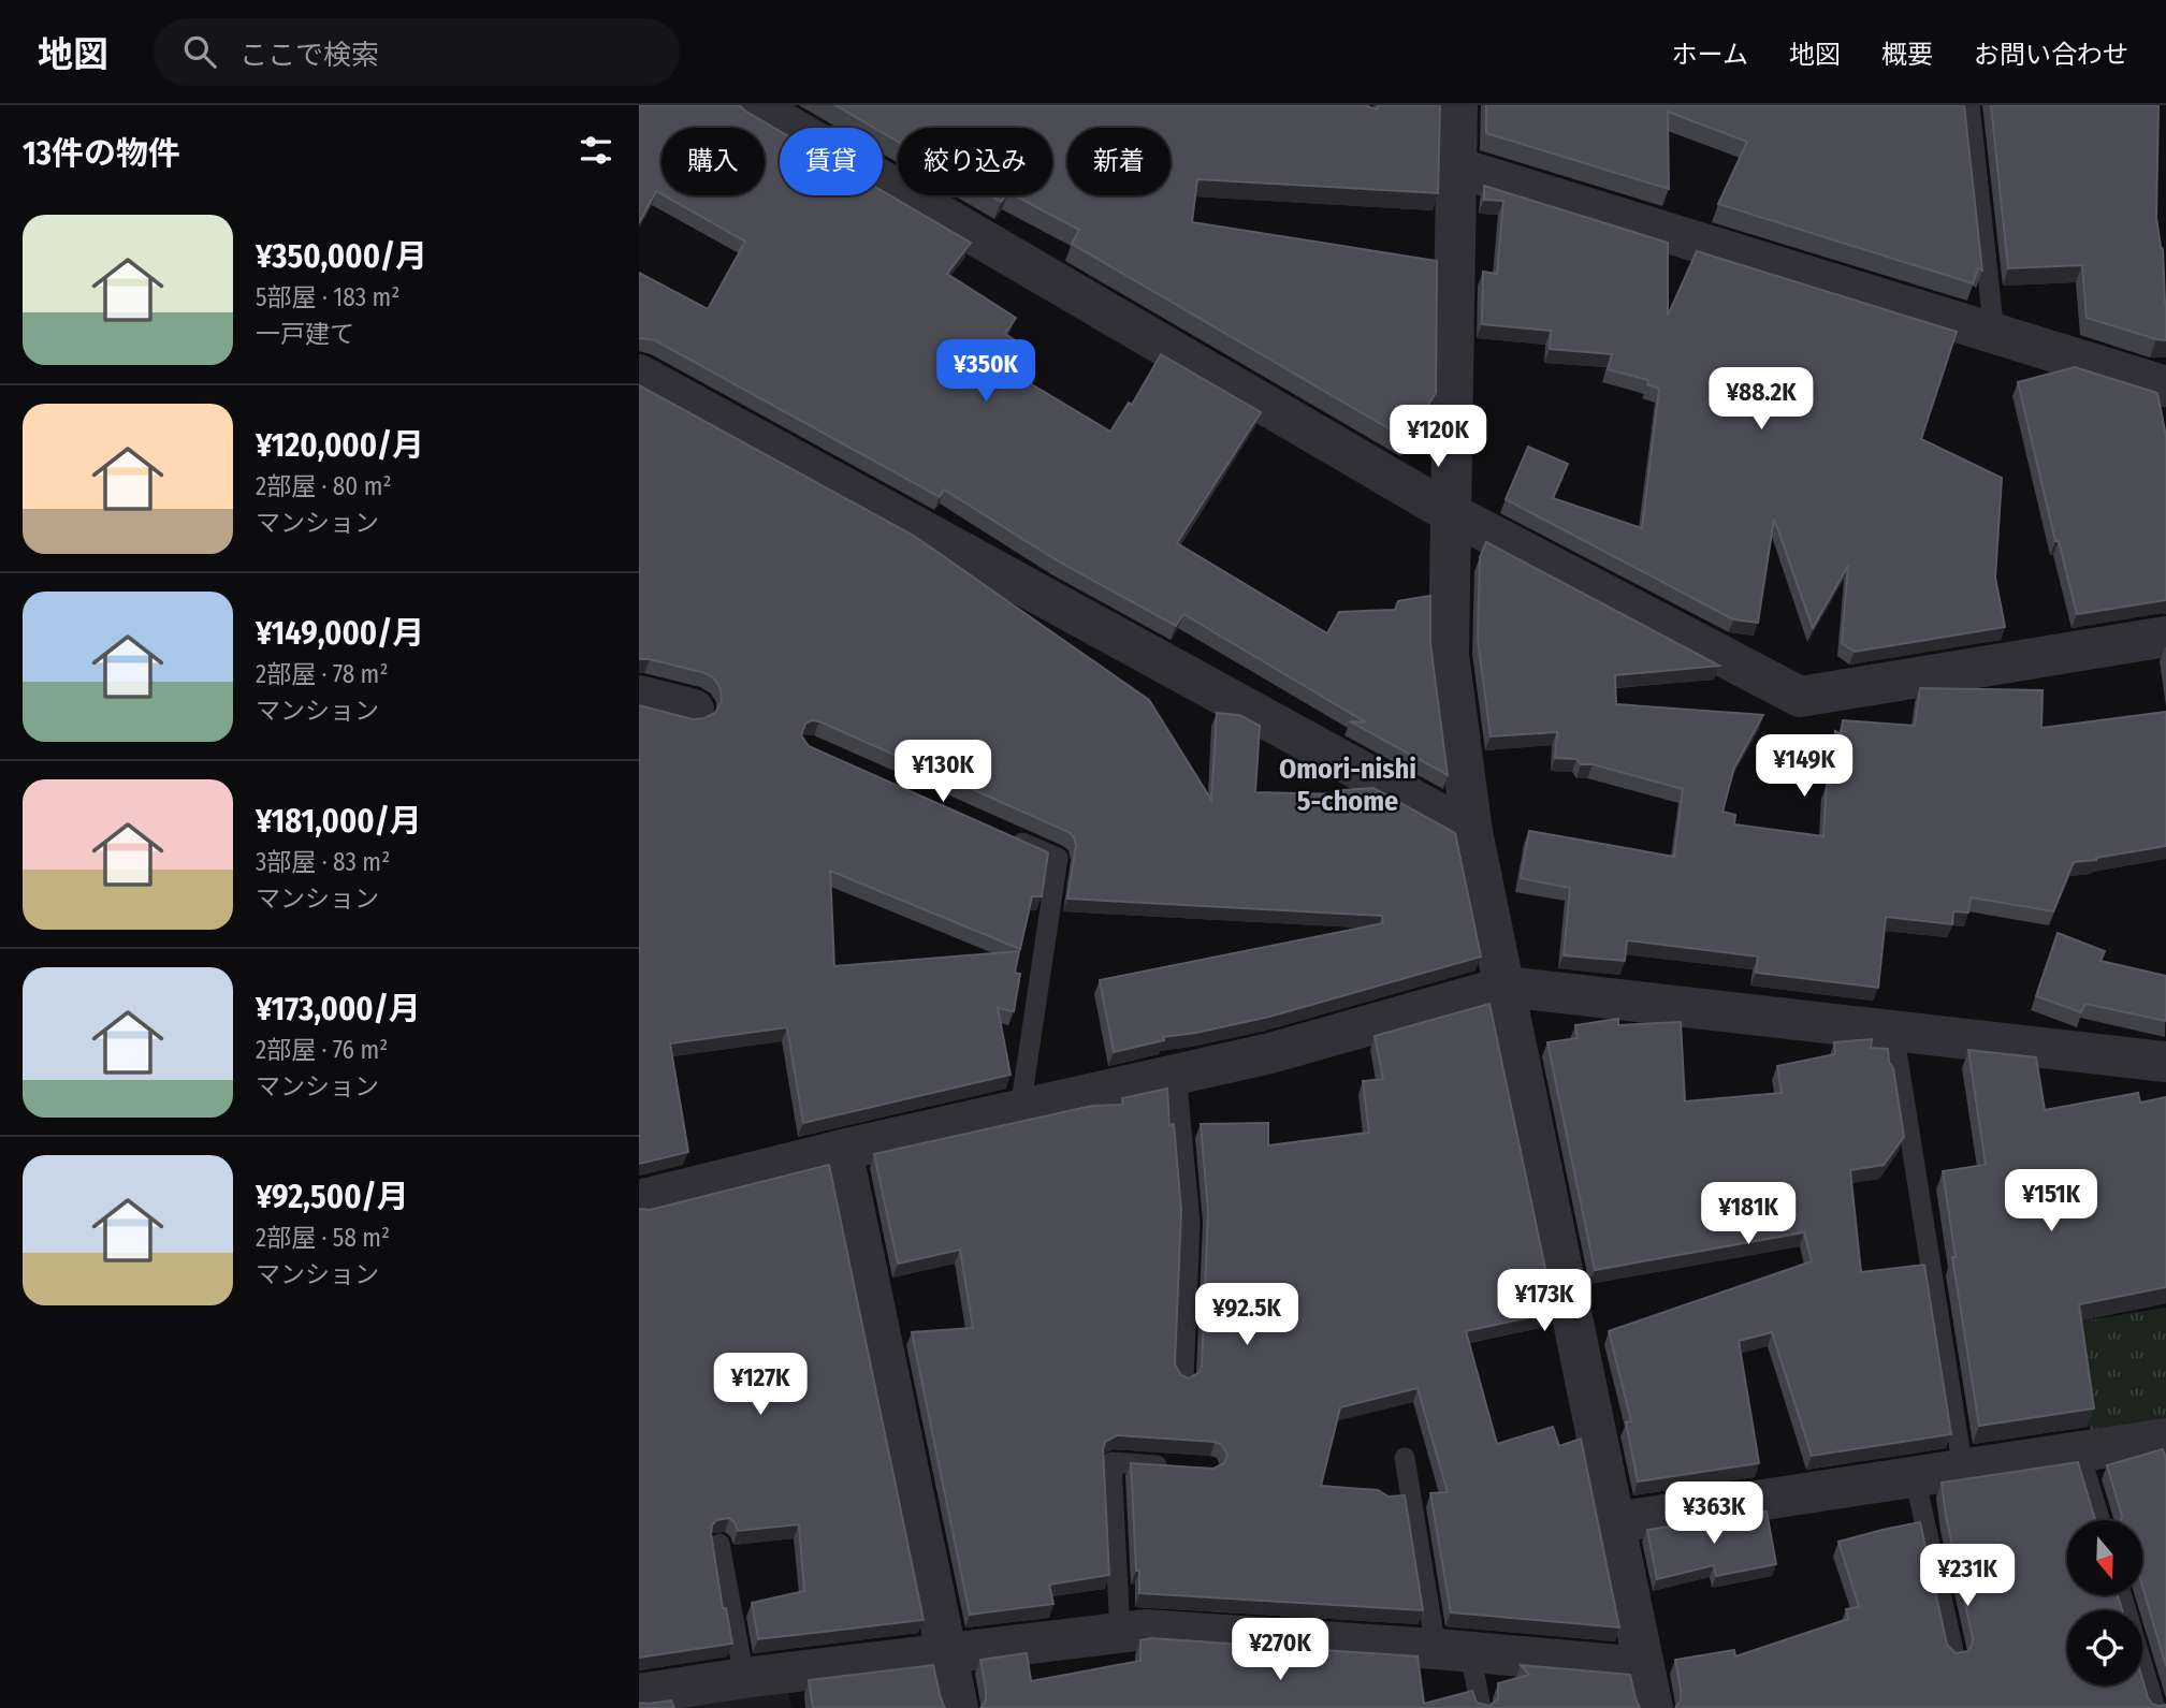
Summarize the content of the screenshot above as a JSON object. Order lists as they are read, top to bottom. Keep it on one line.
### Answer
{"districts":["Omori-nishi 5-chome"],"north":"bottom","page":{"header":"地図","search":"ここで検索","nav":["ホーム","地図","概要","お問い合わせ"],"heading":"13件の物件","chip":["購入","賃貸","絞り込み","新着"],"list":[{"name":"¥350,000/月","note":"5部屋 · 183 m² · 一戸建て"},{"name":"¥120,000/月","note":"2部屋 · 80 m² · マンション"},{"name":"¥149,000/月","note":"2部屋 · 78 m² · マンション"},{"name":"¥181,000/月","note":"3部屋 · 83 m² · マンション"},{"name":"¥173,000/月","note":"2部屋 · 76 m² · マンション"},{"name":"¥92,500/月","note":"2部屋 · 58 m² · マンション"}],"price":["¥350K","¥88.2K","¥120K","¥149K","¥130K","¥151K","¥181K","¥173K","¥92.5K","¥127K","¥363K","¥231K","¥270K"]}}
